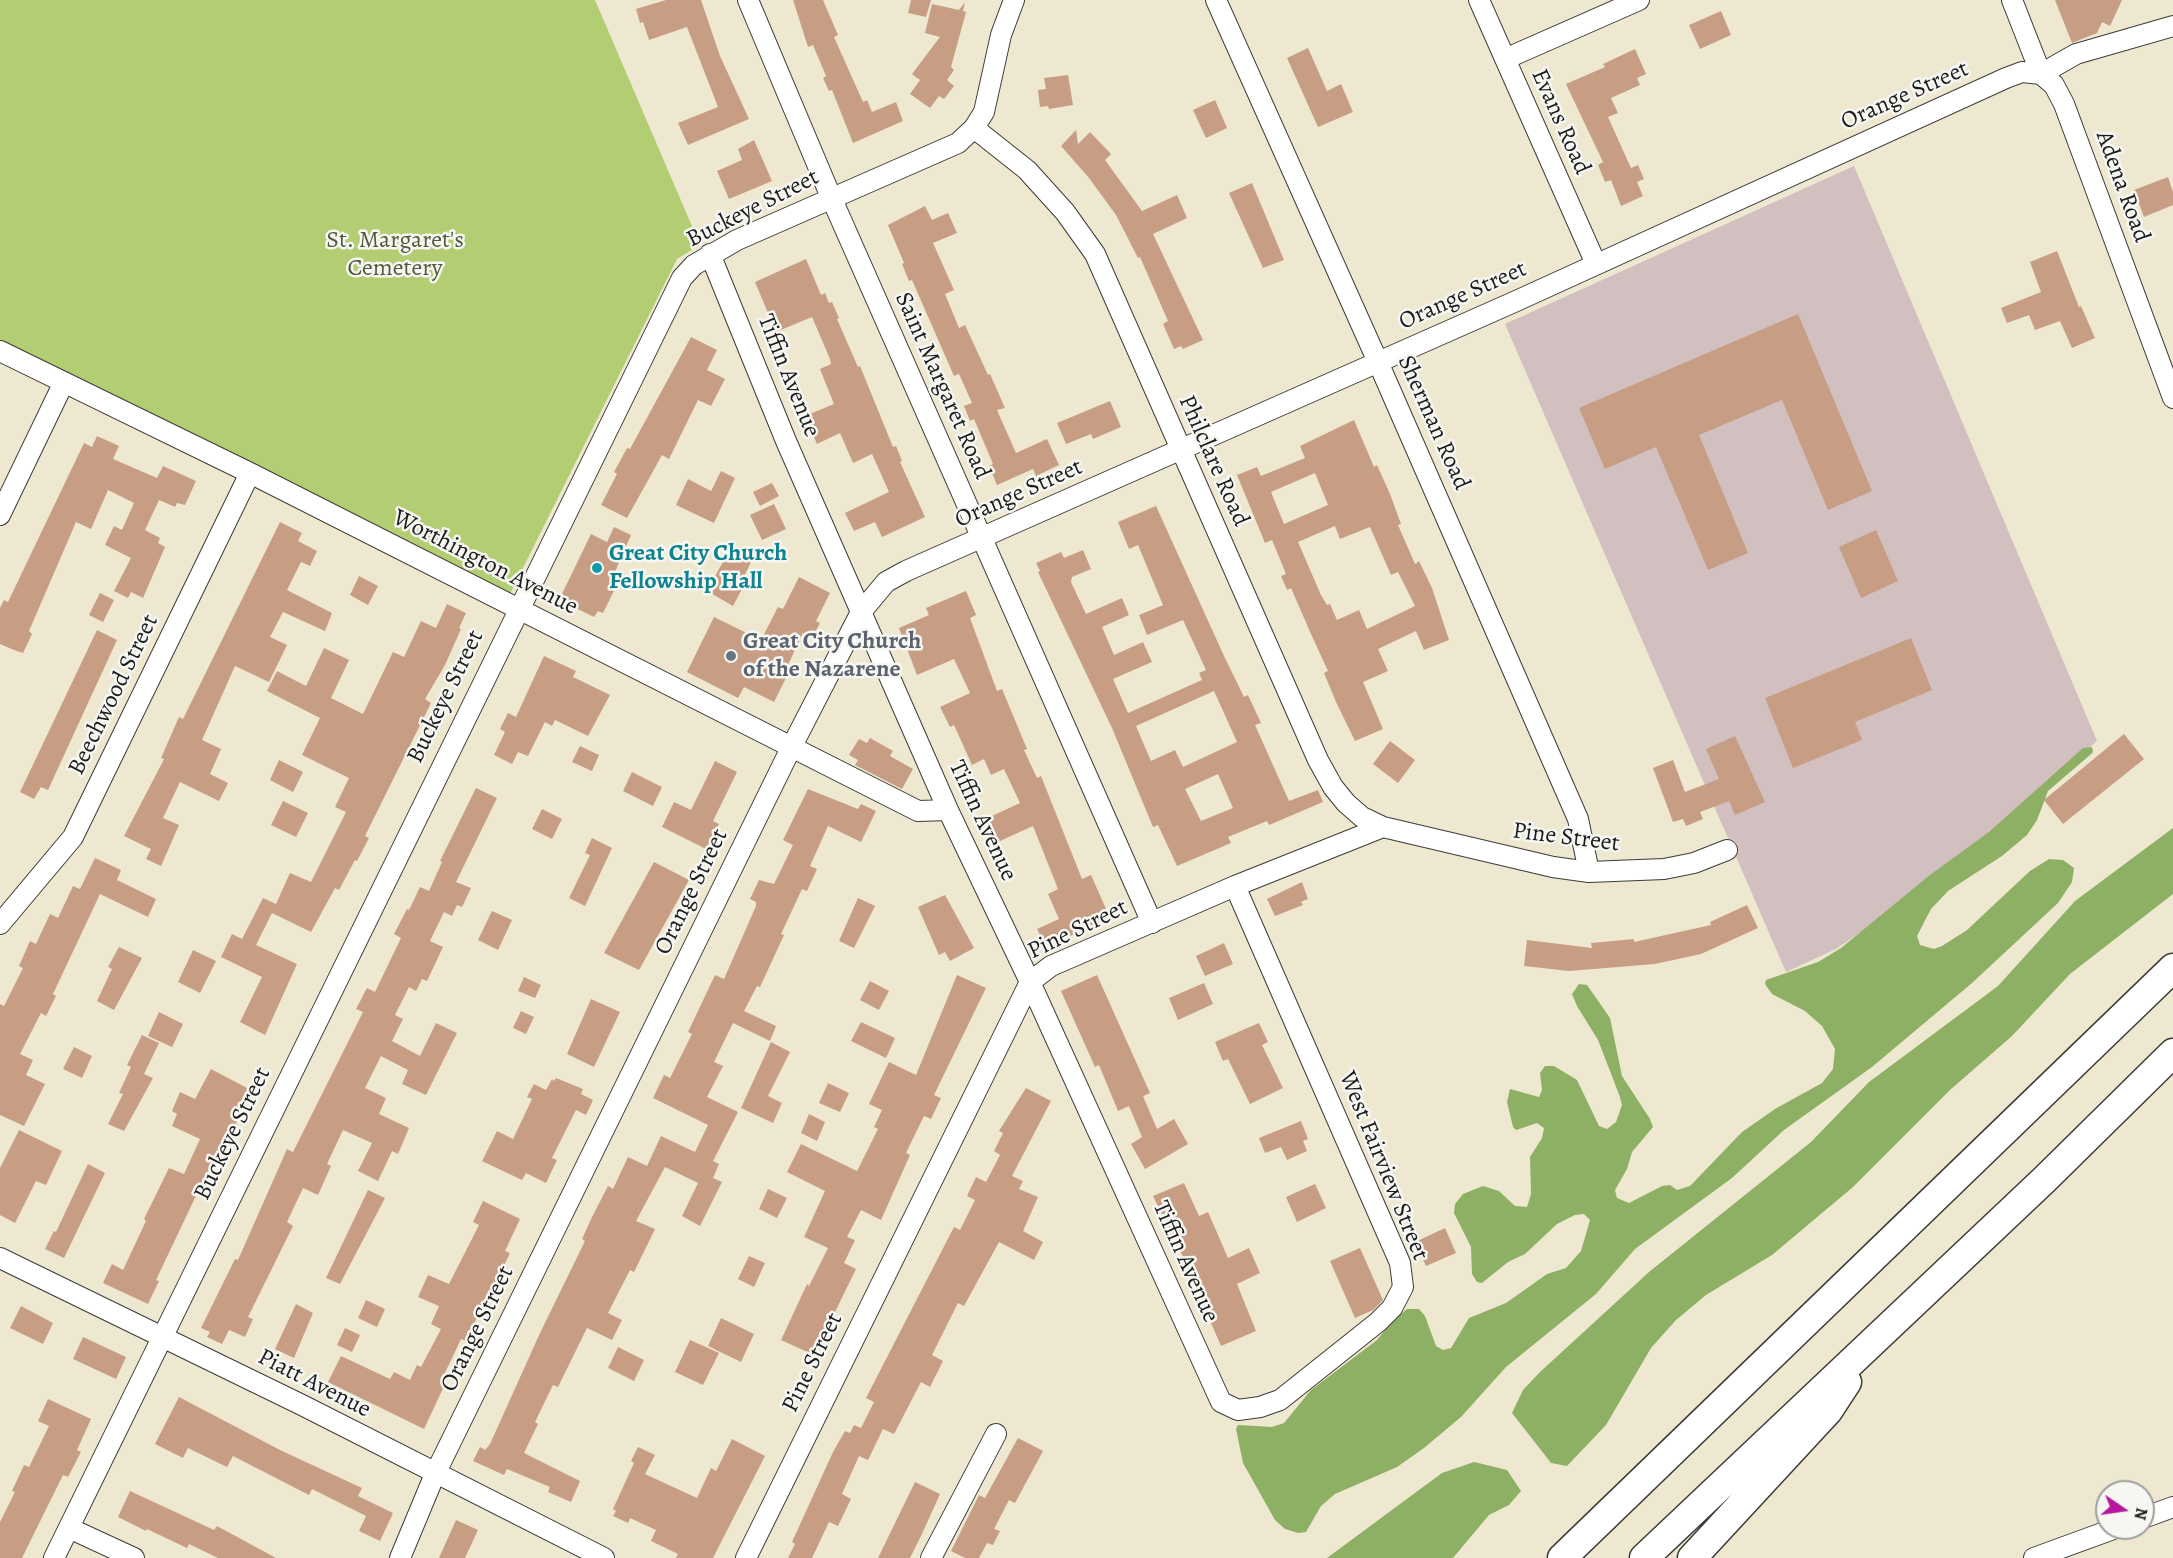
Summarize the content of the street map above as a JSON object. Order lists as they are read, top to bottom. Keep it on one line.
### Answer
{"streets":{"street":["Orange Street","Evans Road","Adena Road","Buckeye Street","Tiffin Avenue","Saint Margaret Road","Sherman Road","Philclare Road","Worthington Avenue","Beechwood Street","Pine Street","West Fairview Street","Piatt Avenue"]},"crossings":[["Orange Street","Evans Road"],["Orange Street","Adena Road"],["Orange Street","Tiffin Avenue"],["Orange Street","Saint Margaret Road"],["Orange Street","Sherman Road"],["Orange Street","Philclare Road"],["Orange Street","Worthington Avenue"],["Orange Street","Piatt Avenue"],["Buckeye Street","Tiffin Avenue"],["Buckeye Street","Saint Margaret Road"],["Buckeye Street","Philclare Road"],["Buckeye Street","Worthington Avenue"],["Buckeye Street","Piatt Avenue"],["Tiffin Avenue","Worthington Avenue"],["Tiffin Avenue","Pine Street"],["Tiffin Avenue","West Fairview Street"],["Saint Margaret Road","Pine Street"],["Sherman Road","Pine Street"],["Philclare Road","Pine Street"],["Worthington Avenue","Beechwood Street"],["Pine Street","West Fairview Street"]],"parks":["St. Margaret's Cemetery"],"places":["Great City Church Fellowship Hall","Great City Church of the Nazarene"],"north":"right"}
